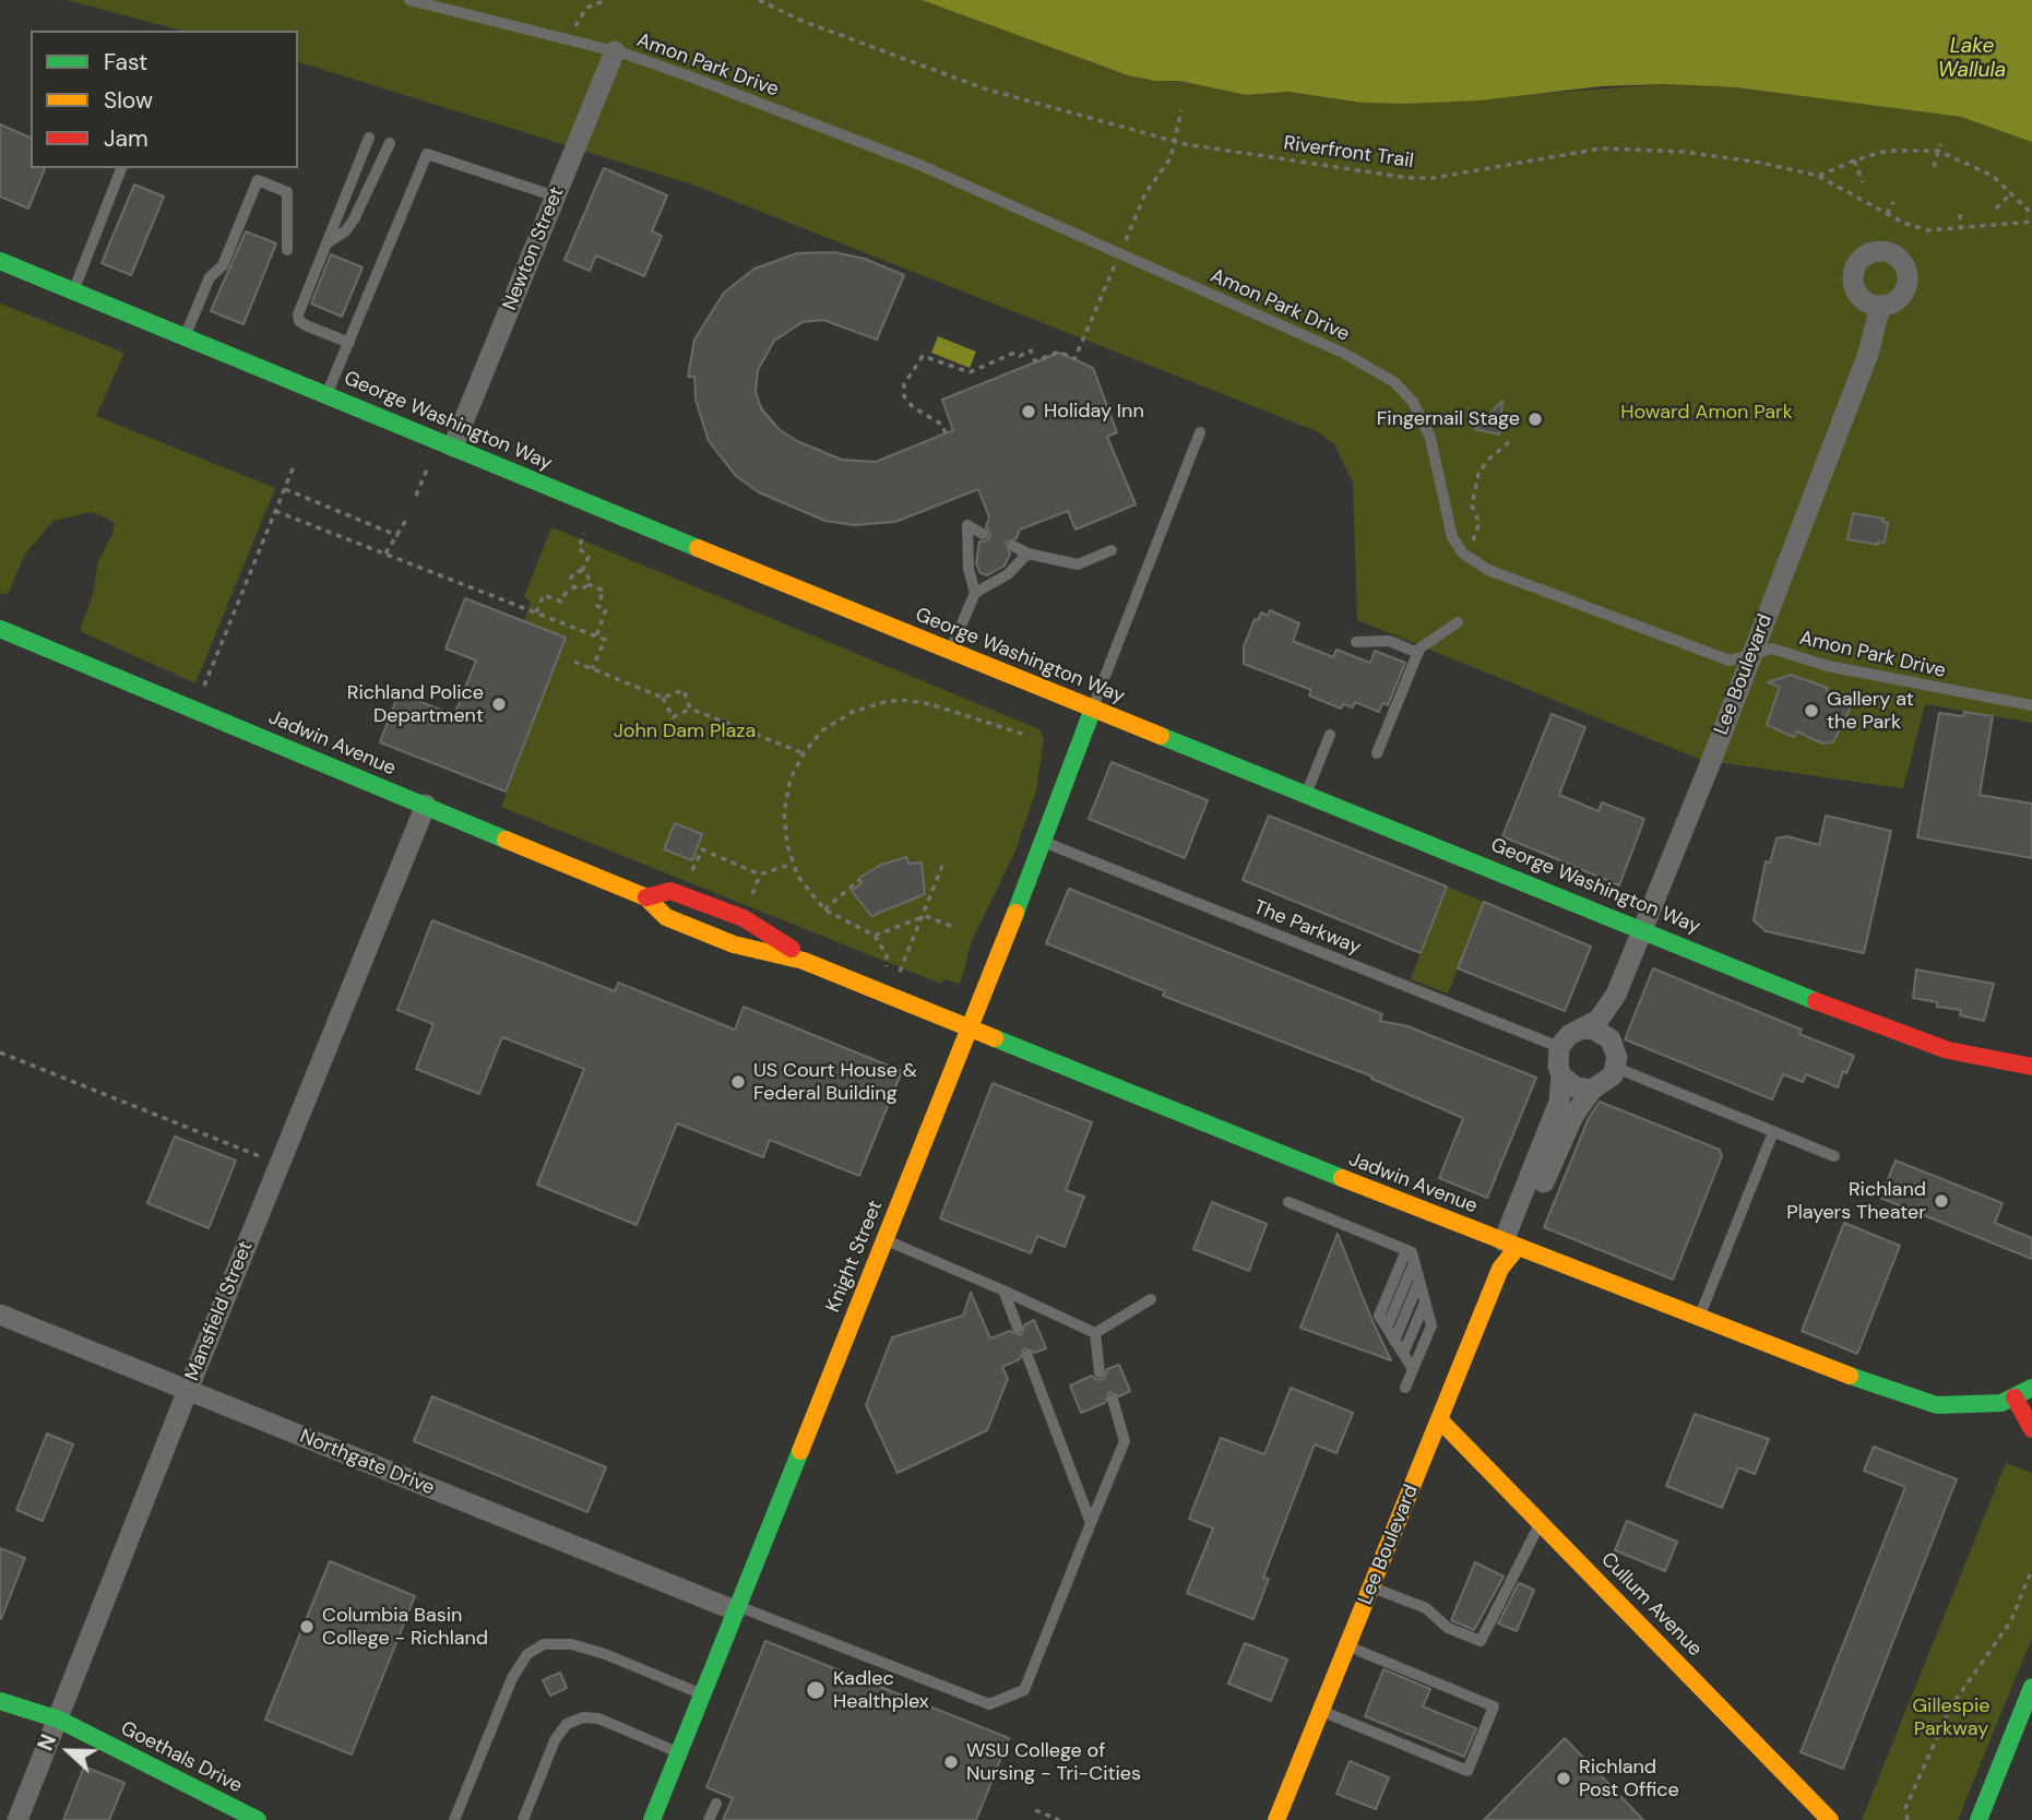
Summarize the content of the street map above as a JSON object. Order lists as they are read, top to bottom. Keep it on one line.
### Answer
{"streets":{"main road":["George Washington Way","Lee Boulevard","Jadwin Avenue","Knight Street","Cullum Avenue","Goethals Drive"],"street":["Newton Street","Mansfield Street","Northgate Drive"],"lane":["Amon Park Drive","The Parkway"],"path":["Riverfront Trail"]},"crossings":[["Amon Park Drive","Newton Street"],["Amon Park Drive","Lee Boulevard"],["Newton Street","George Washington Way"],["George Washington Way","Lee Boulevard"],["George Washington Way","Knight Street"],["Lee Boulevard","Jadwin Avenue"],["Lee Boulevard","The Parkway"],["Lee Boulevard","Cullum Avenue"],["Jadwin Avenue","Knight Street"],["Jadwin Avenue","Mansfield Street"],["The Parkway","Knight Street"],["Knight Street","Northgate Drive"],["Mansfield Street","Northgate Drive"],["Mansfield Street","Goethals Drive"]],"water":["Lake Wallula"],"parks":["Howard Amon Park","John Dam Plaza","Gillespie Parkway"],"places":["Holiday Inn","Fingernail Stage","Richland Police Department","Gallery at the Park","US Court House & Federal Building","Richland Players Theater","Columbia Basin College - Richland","Kadlec Healthplex","WSU College of Nursing - Tri-Cities","Richland Post Office"],"legend":["Fast","Slow","Jam"],"north":"left"}
